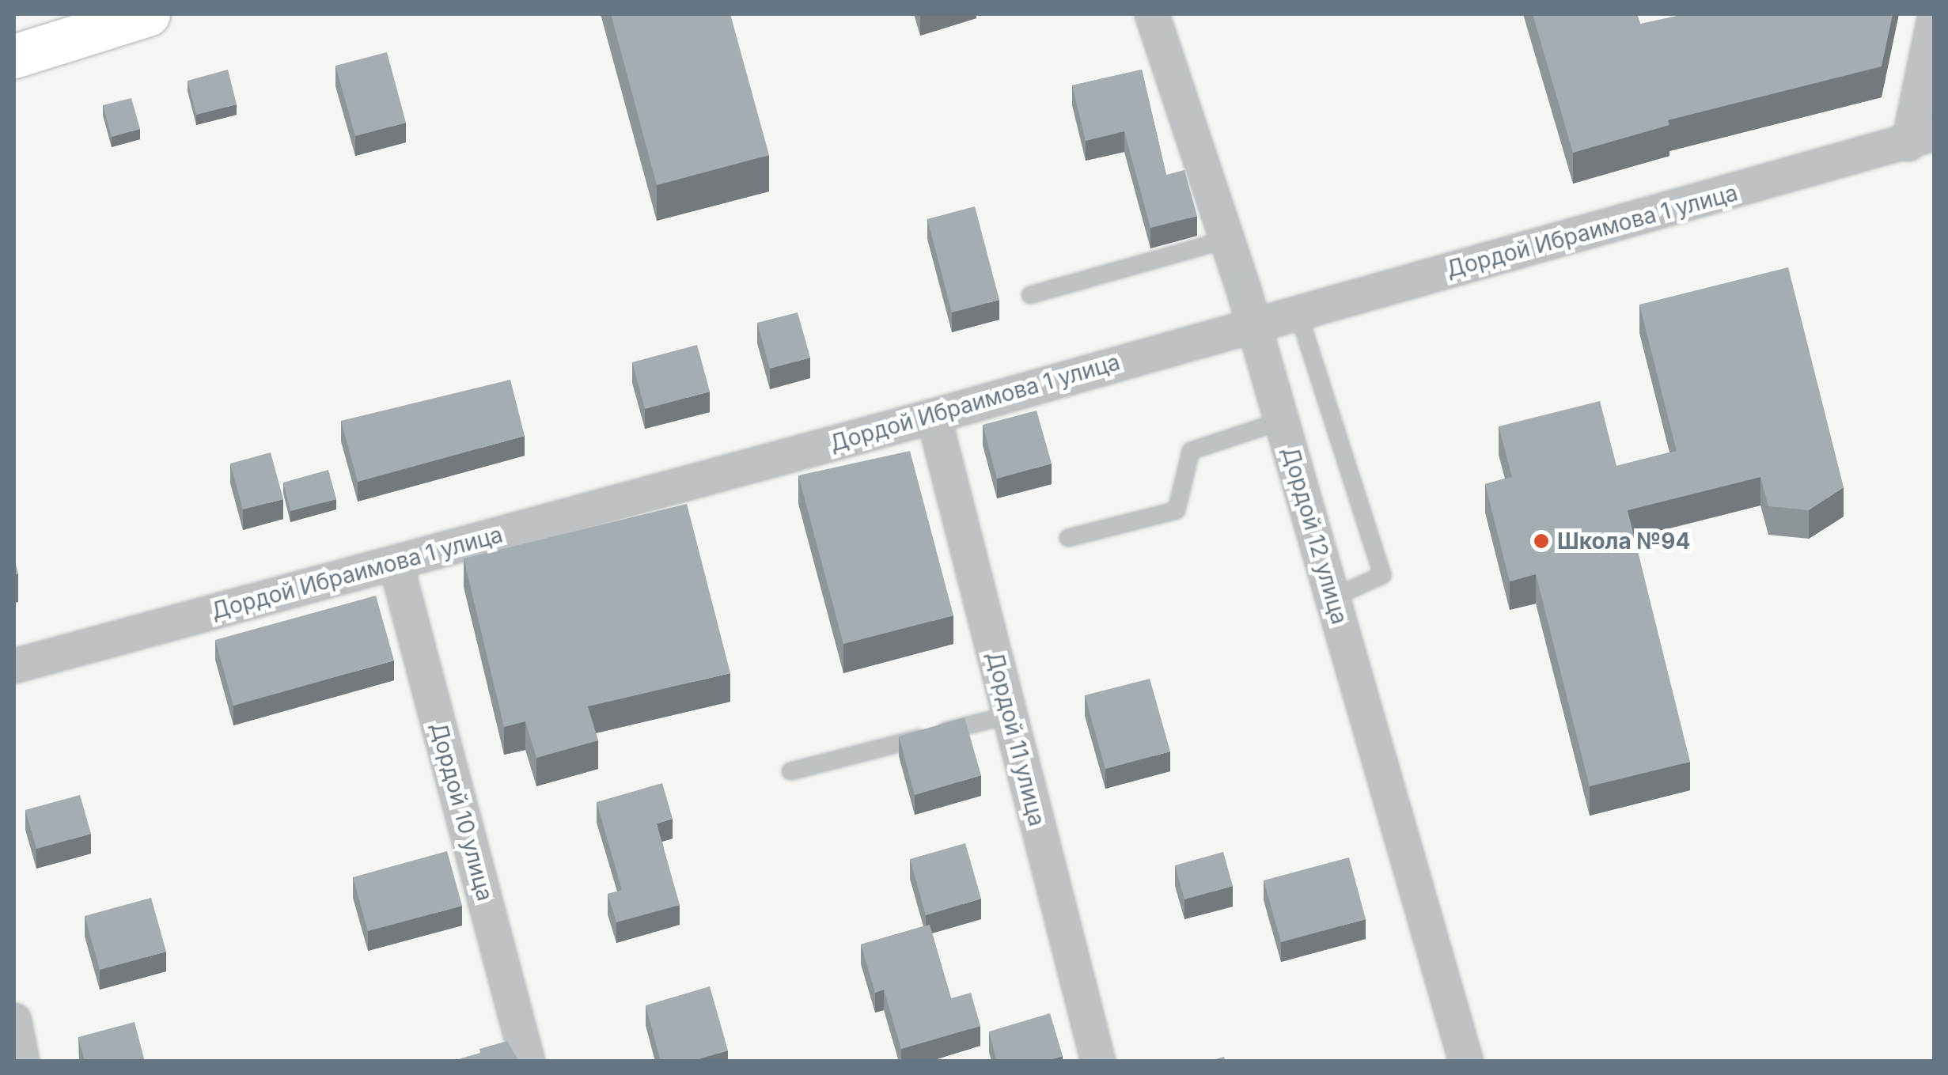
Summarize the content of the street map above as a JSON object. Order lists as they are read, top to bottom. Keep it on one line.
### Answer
{"streets":{"street":["Дордой Ибраимова 1 улица","Дордой 12 улица","Дордой 11 улица","Дордой 10 улица"]},"crossings":[["Дордой Ибраимова 1 улица","Дордой 12 улица"],["Дордой Ибраимова 1 улица","Дордой 11 улица"],["Дордой Ибраимова 1 улица","Дордой 10 улица"]],"places":["Школа №94"]}
